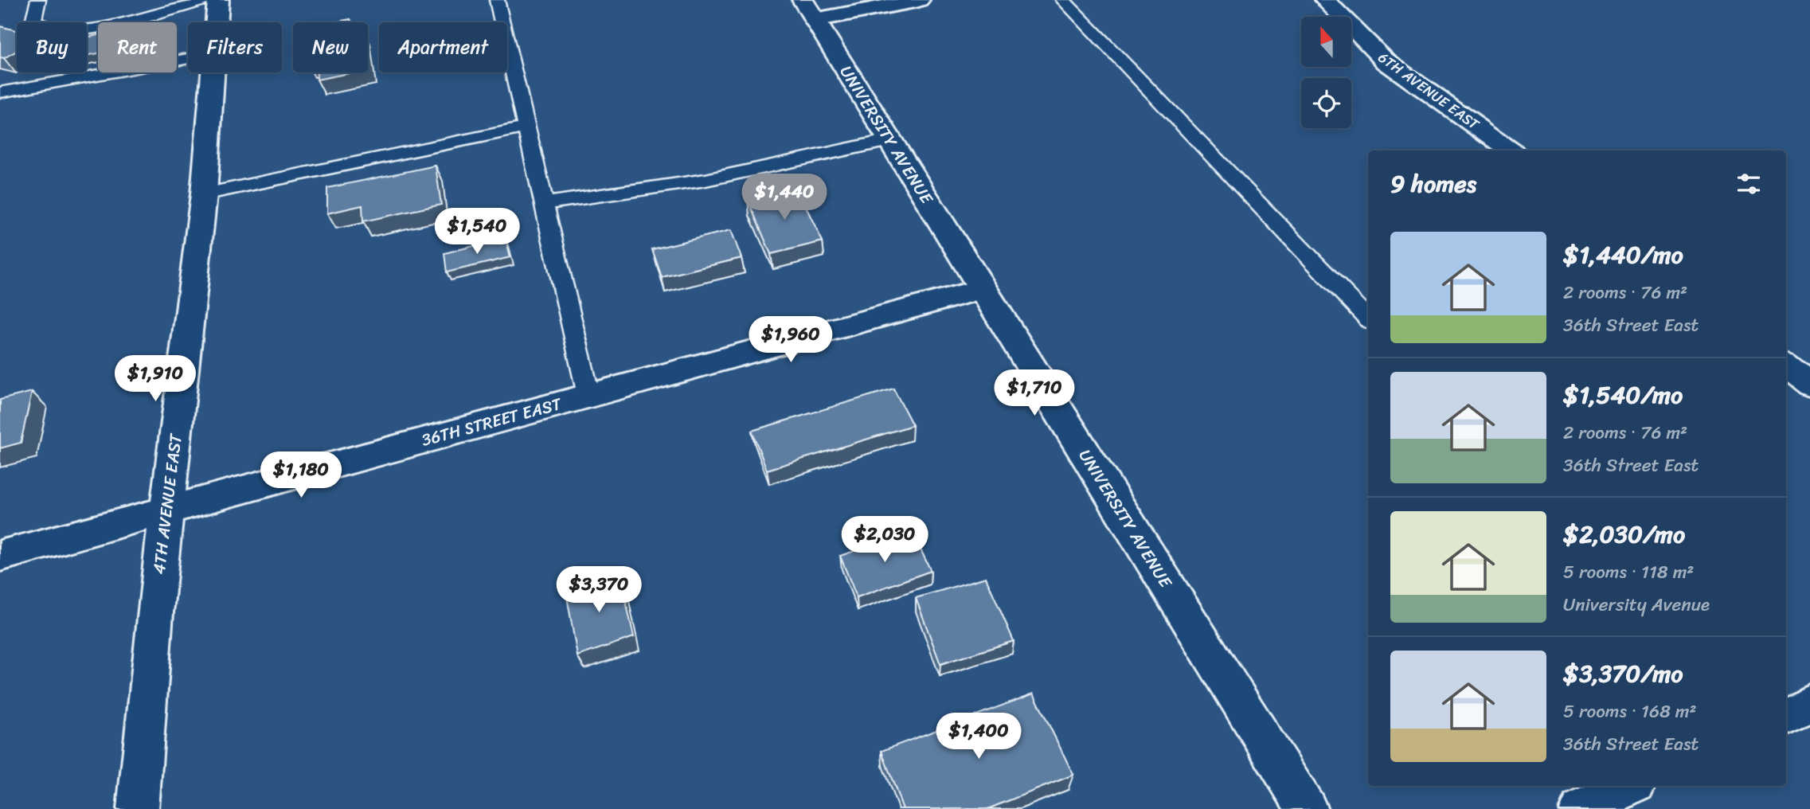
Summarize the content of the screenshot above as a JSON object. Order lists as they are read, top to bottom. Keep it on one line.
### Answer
{"streets":{"street":["6TH AVENUE EAST","UNIVERSITY AVENUE","36TH STREET EAST","4TH AVENUE EAST"]},"crossings":[["UNIVERSITY AVENUE","36TH STREET EAST"],["36TH STREET EAST","4TH AVENUE EAST"]],"north":"top","page":{"chip":["Buy","Rent","Filters","New","Apartment"],"heading":"9 homes","price":["$1,440","$1,540","$1,960","$1,910","$1,710","$1,180","$2,030","$3,370","$1,400"],"list":[{"name":"$1,440/mo","note":"2 rooms · 76 m² · 36th Street East"},{"name":"$1,540/mo","note":"2 rooms · 76 m² · 36th Street East"},{"name":"$2,030/mo","note":"5 rooms · 118 m² · University Avenue"},{"name":"$3,370/mo","note":"5 rooms · 168 m² · 36th Street East"}]}}
